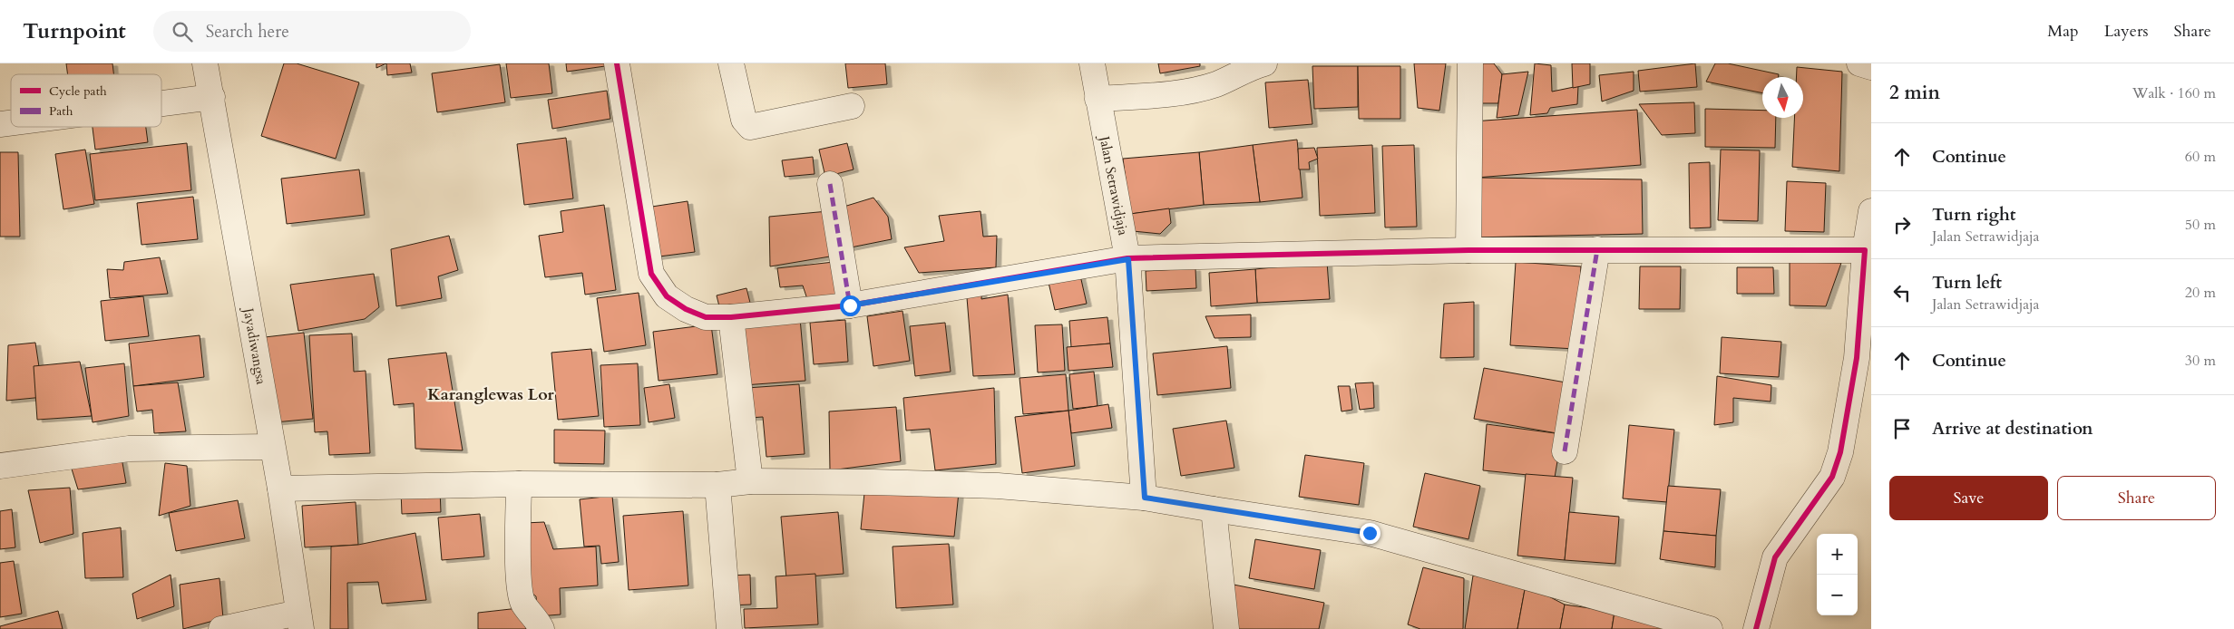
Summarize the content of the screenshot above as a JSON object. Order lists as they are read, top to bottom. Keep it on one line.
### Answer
{"streets":{"street":["Jalan Setrawidjaja","Jayadiwangsa"]},"districts":["Karanglewas Lor"],"legend":["Cycle path","Path"],"north":"bottom","page":{"header":"Turnpoint","search":"Search here","nav":["Map","Layers","Share"],"heading":["2 min","Walk · 160 m"],"list":[["Continue","60 m"],["Turn right","Jalan Setrawidjaja","50 m"],["Turn left","Jalan Setrawidjaja","20 m"],["Continue","30 m"],"Arrive at destination"],"buttons":["Save","Share"],"map_buttons":["+","−"]}}
